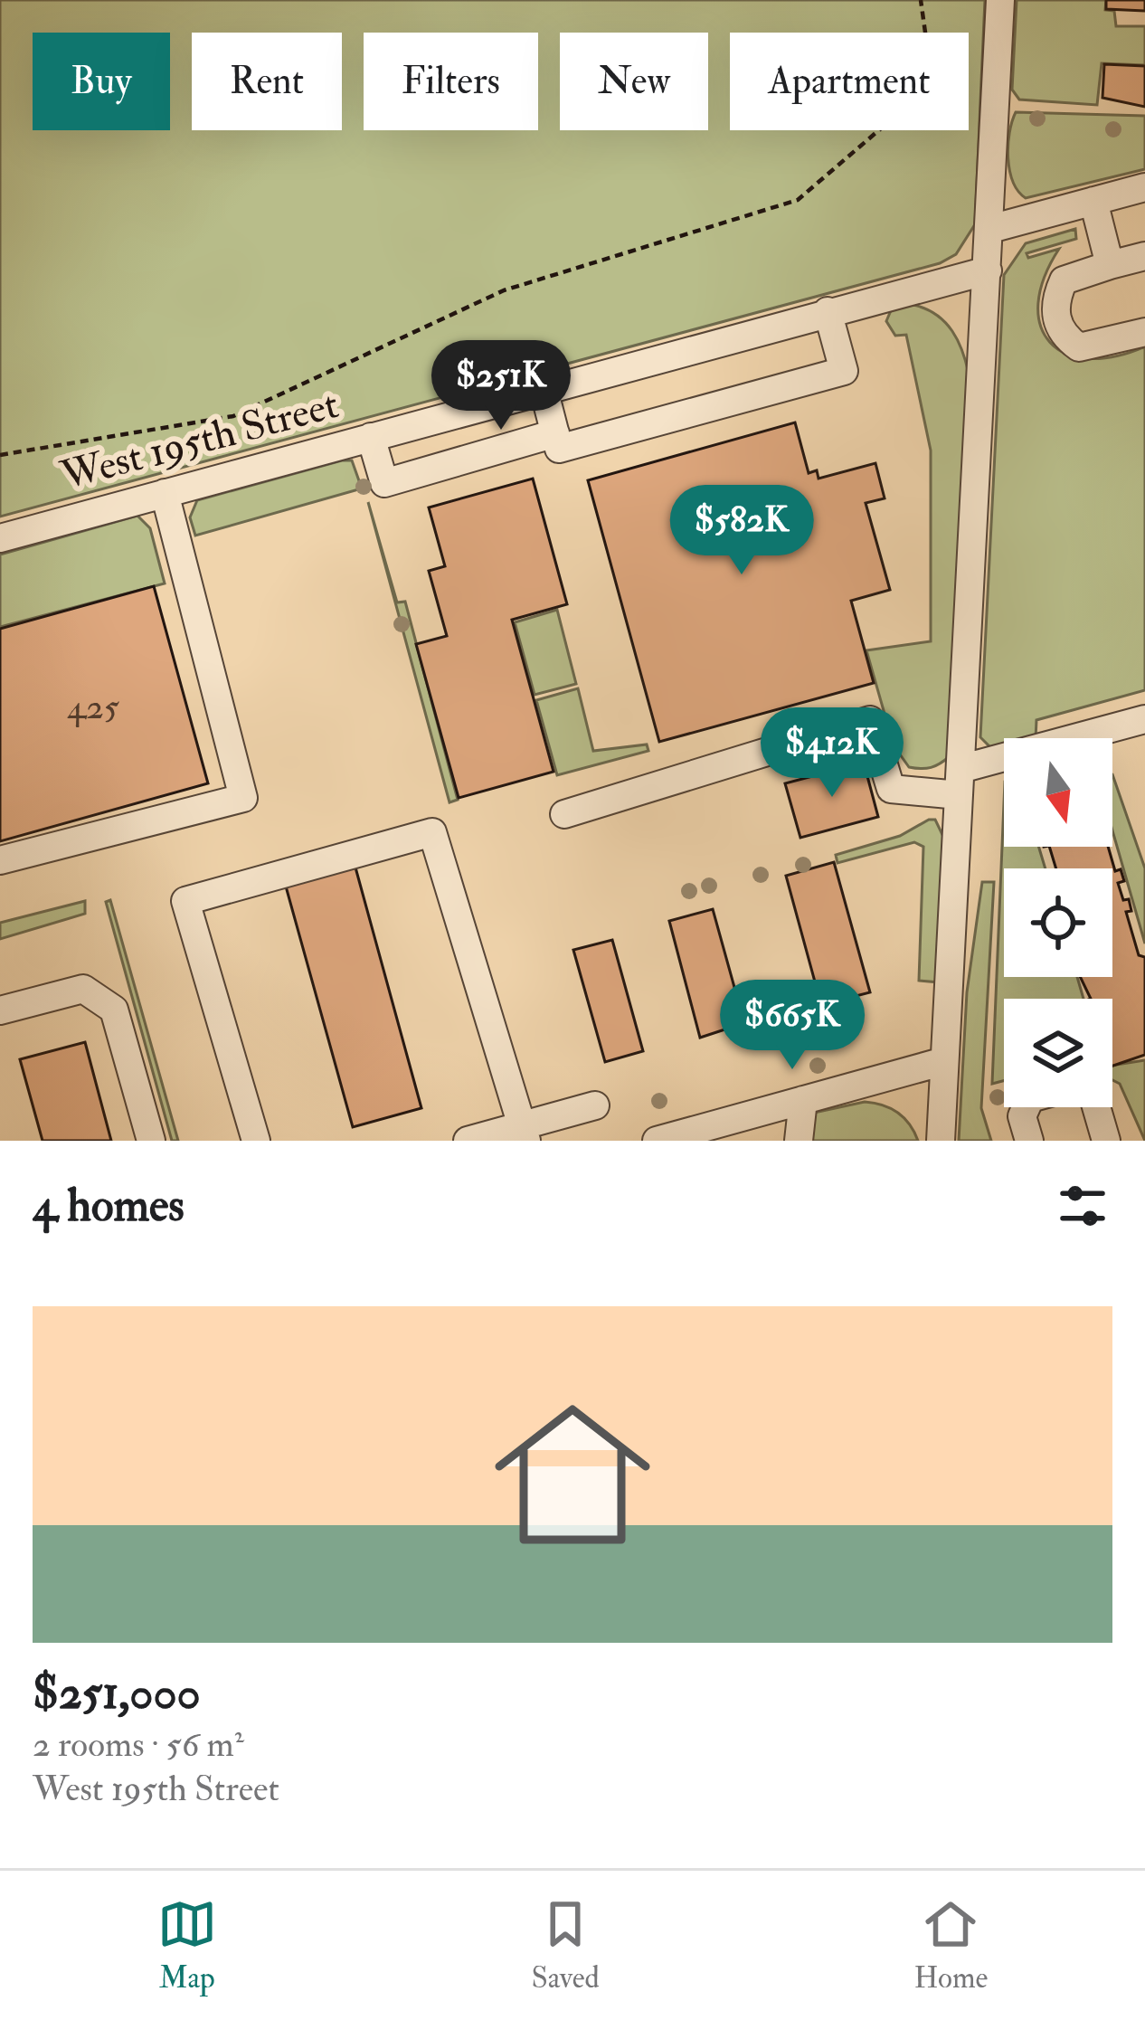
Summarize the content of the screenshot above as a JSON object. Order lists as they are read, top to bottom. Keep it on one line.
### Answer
{"streets":{"street":["West 195th Street"]},"house_numbers":["425"],"north":"bottom","page":{"chip":["Buy","Rent","Filters","New","Apartment"],"price":["$251K","$582K","$412K","$665K"],"heading":"4 homes","list":[{"name":"$251,000","note":"2 rooms · 56 m² · West 195th Street"}],"tabs":["Map","Saved","Home"]}}
